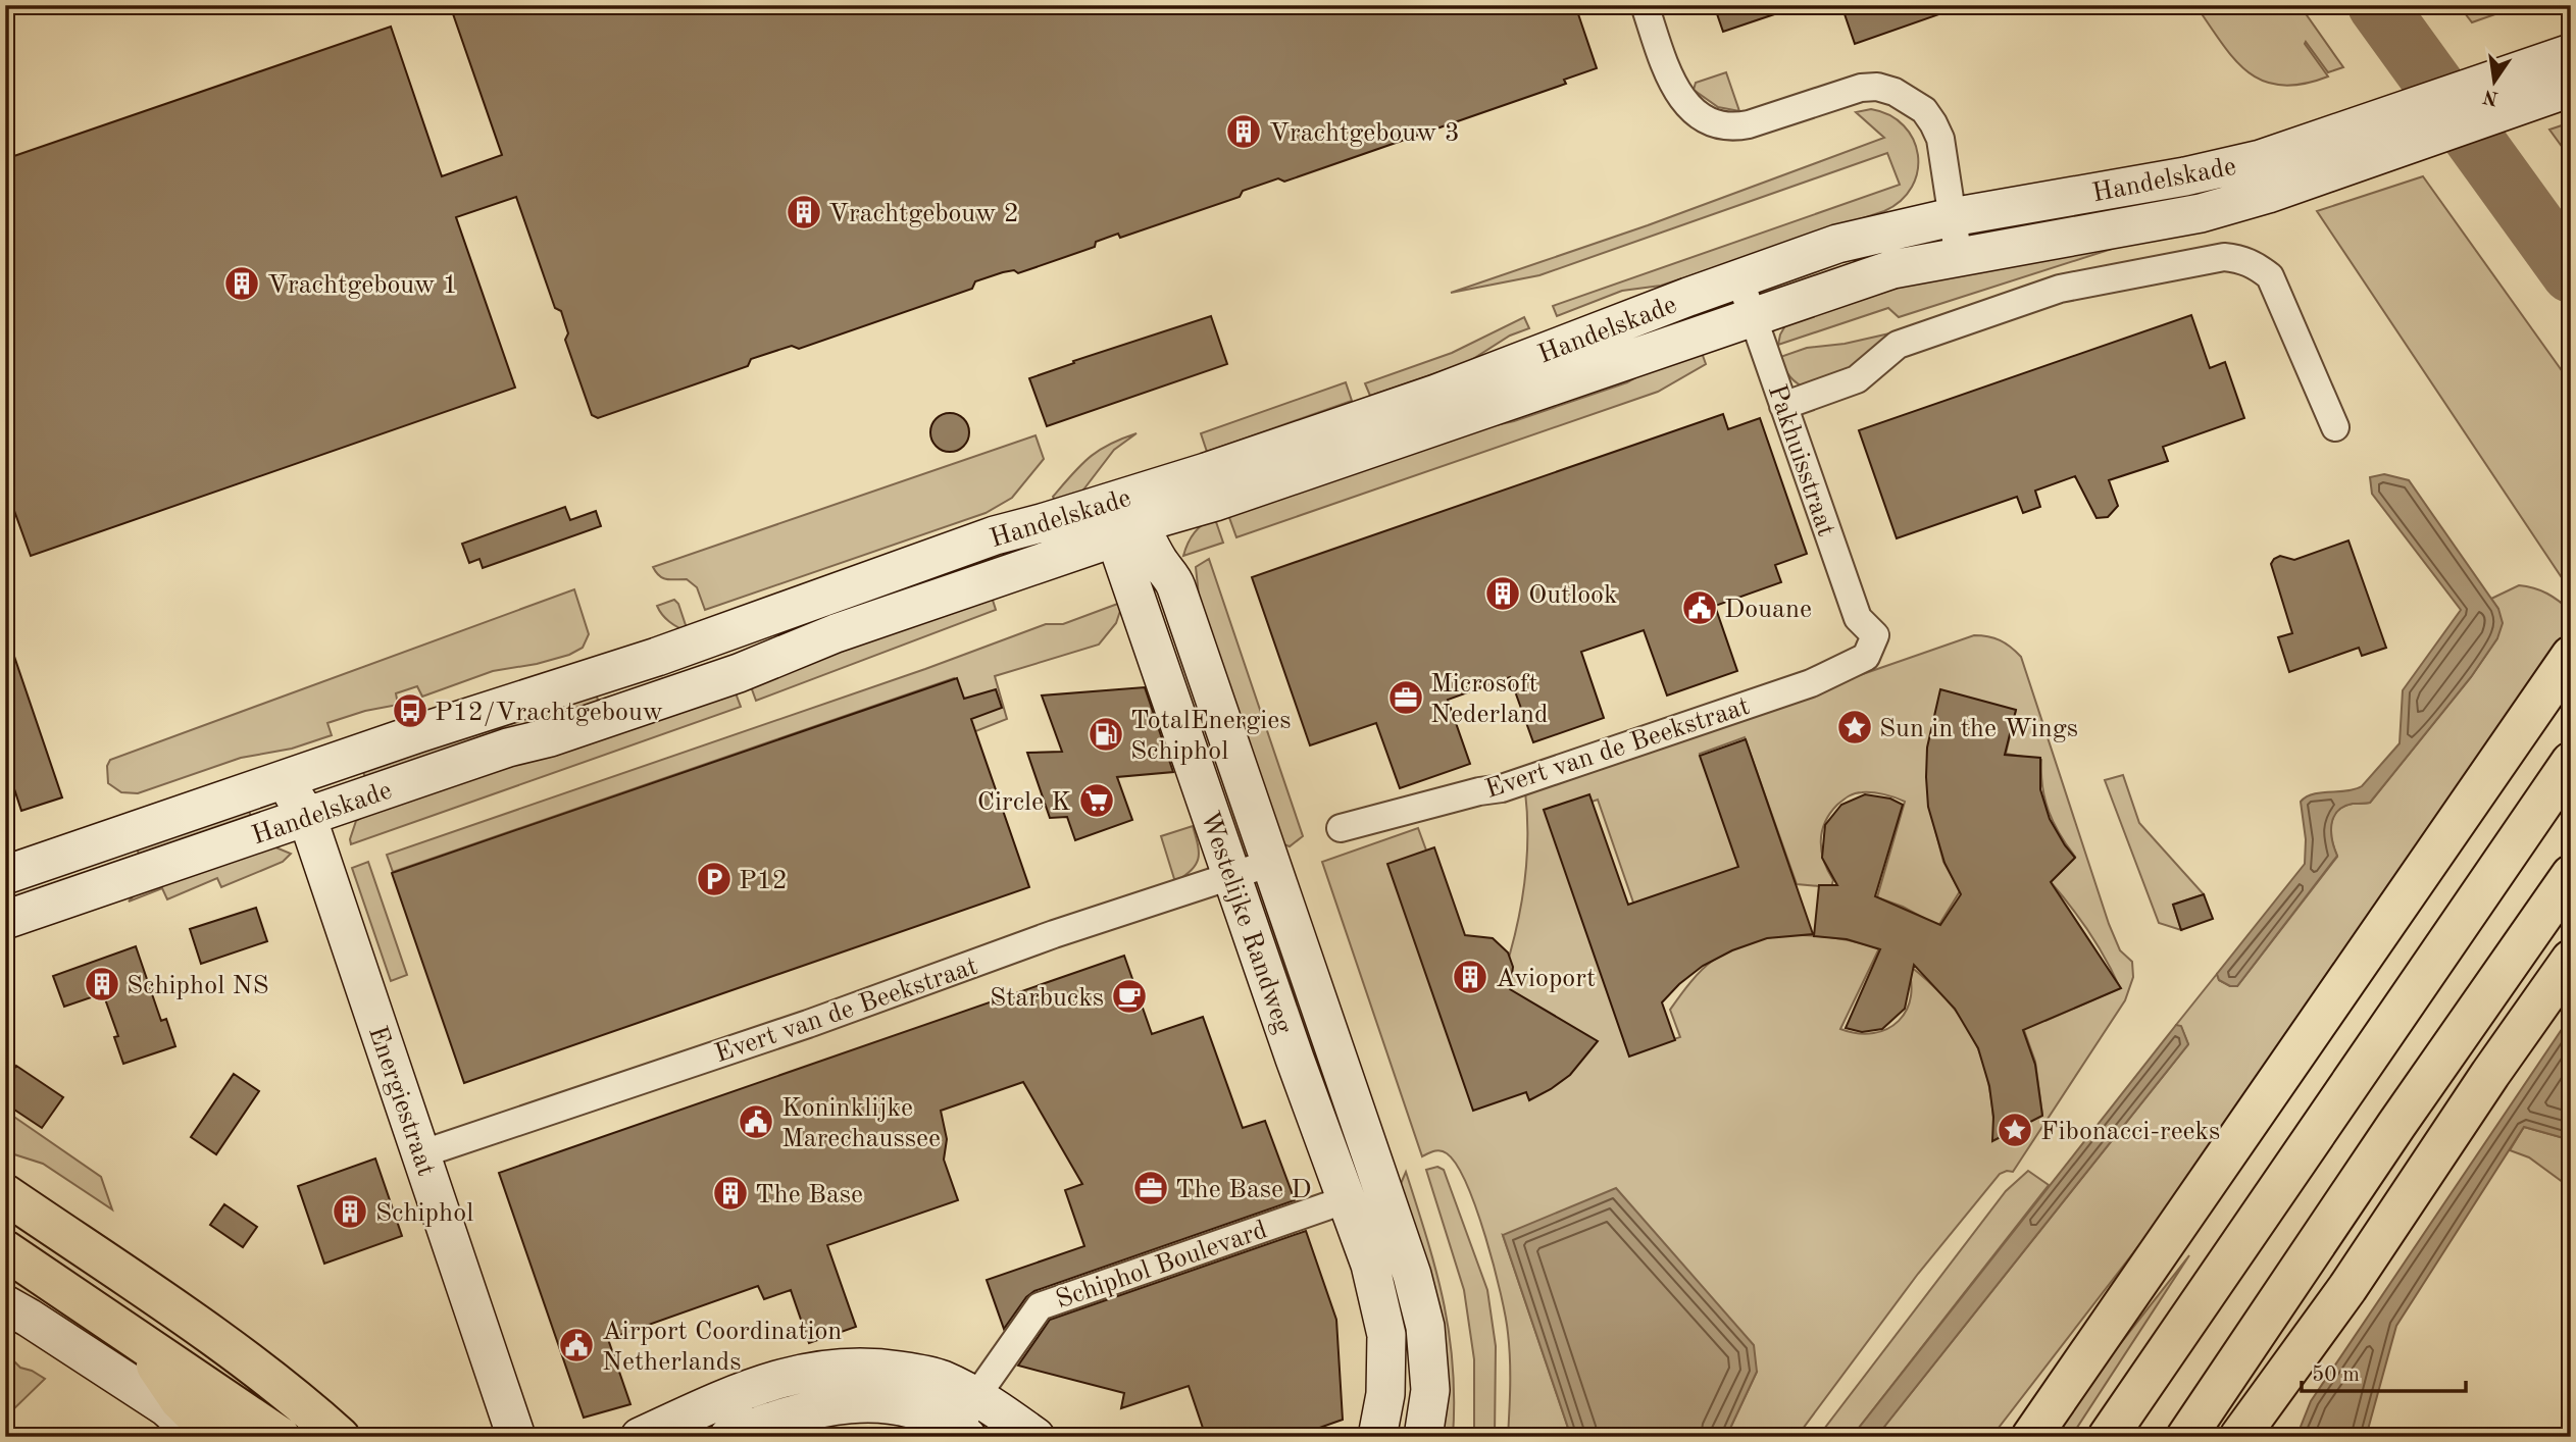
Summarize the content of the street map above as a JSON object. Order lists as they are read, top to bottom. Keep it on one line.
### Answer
{"streets":{"street":["Handelskade","Pakhuisstraat","Evert van de Beekstraat","Westelijke Randweg","Energiestraat","Schiphol Boulevard"]},"crossings":[["Handelskade","Pakhuisstraat"],["Handelskade","Westelijke Randweg"],["Handelskade","Energiestraat"],["Pakhuisstraat","Evert van de Beekstraat"],["Evert van de Beekstraat","Westelijke Randweg"],["Evert van de Beekstraat","Energiestraat"],["Westelijke Randweg","Schiphol Boulevard"]],"places":{"building":["Vrachtgebouw 3","Vrachtgebouw 2","Vrachtgebouw 1","Outlook","Avioport","Schiphol NS","The Base","Schiphol"],"public building":["Douane","Koninklijke Marechaussee","Airport Coordination Netherlands"],"office":["Microsoft Nederland","The Base D"],"bus stop":["P12/Vrachtgebouw"],"place":["Sun in the Wings","Fibonacci-reeks"],"fuel station":["TotalEnergies Schiphol"],"supermarket":["Circle K"],"parking":["P12"],"cafe":["Starbucks"]},"scale_bar":"50 m","north":"bottom"}
